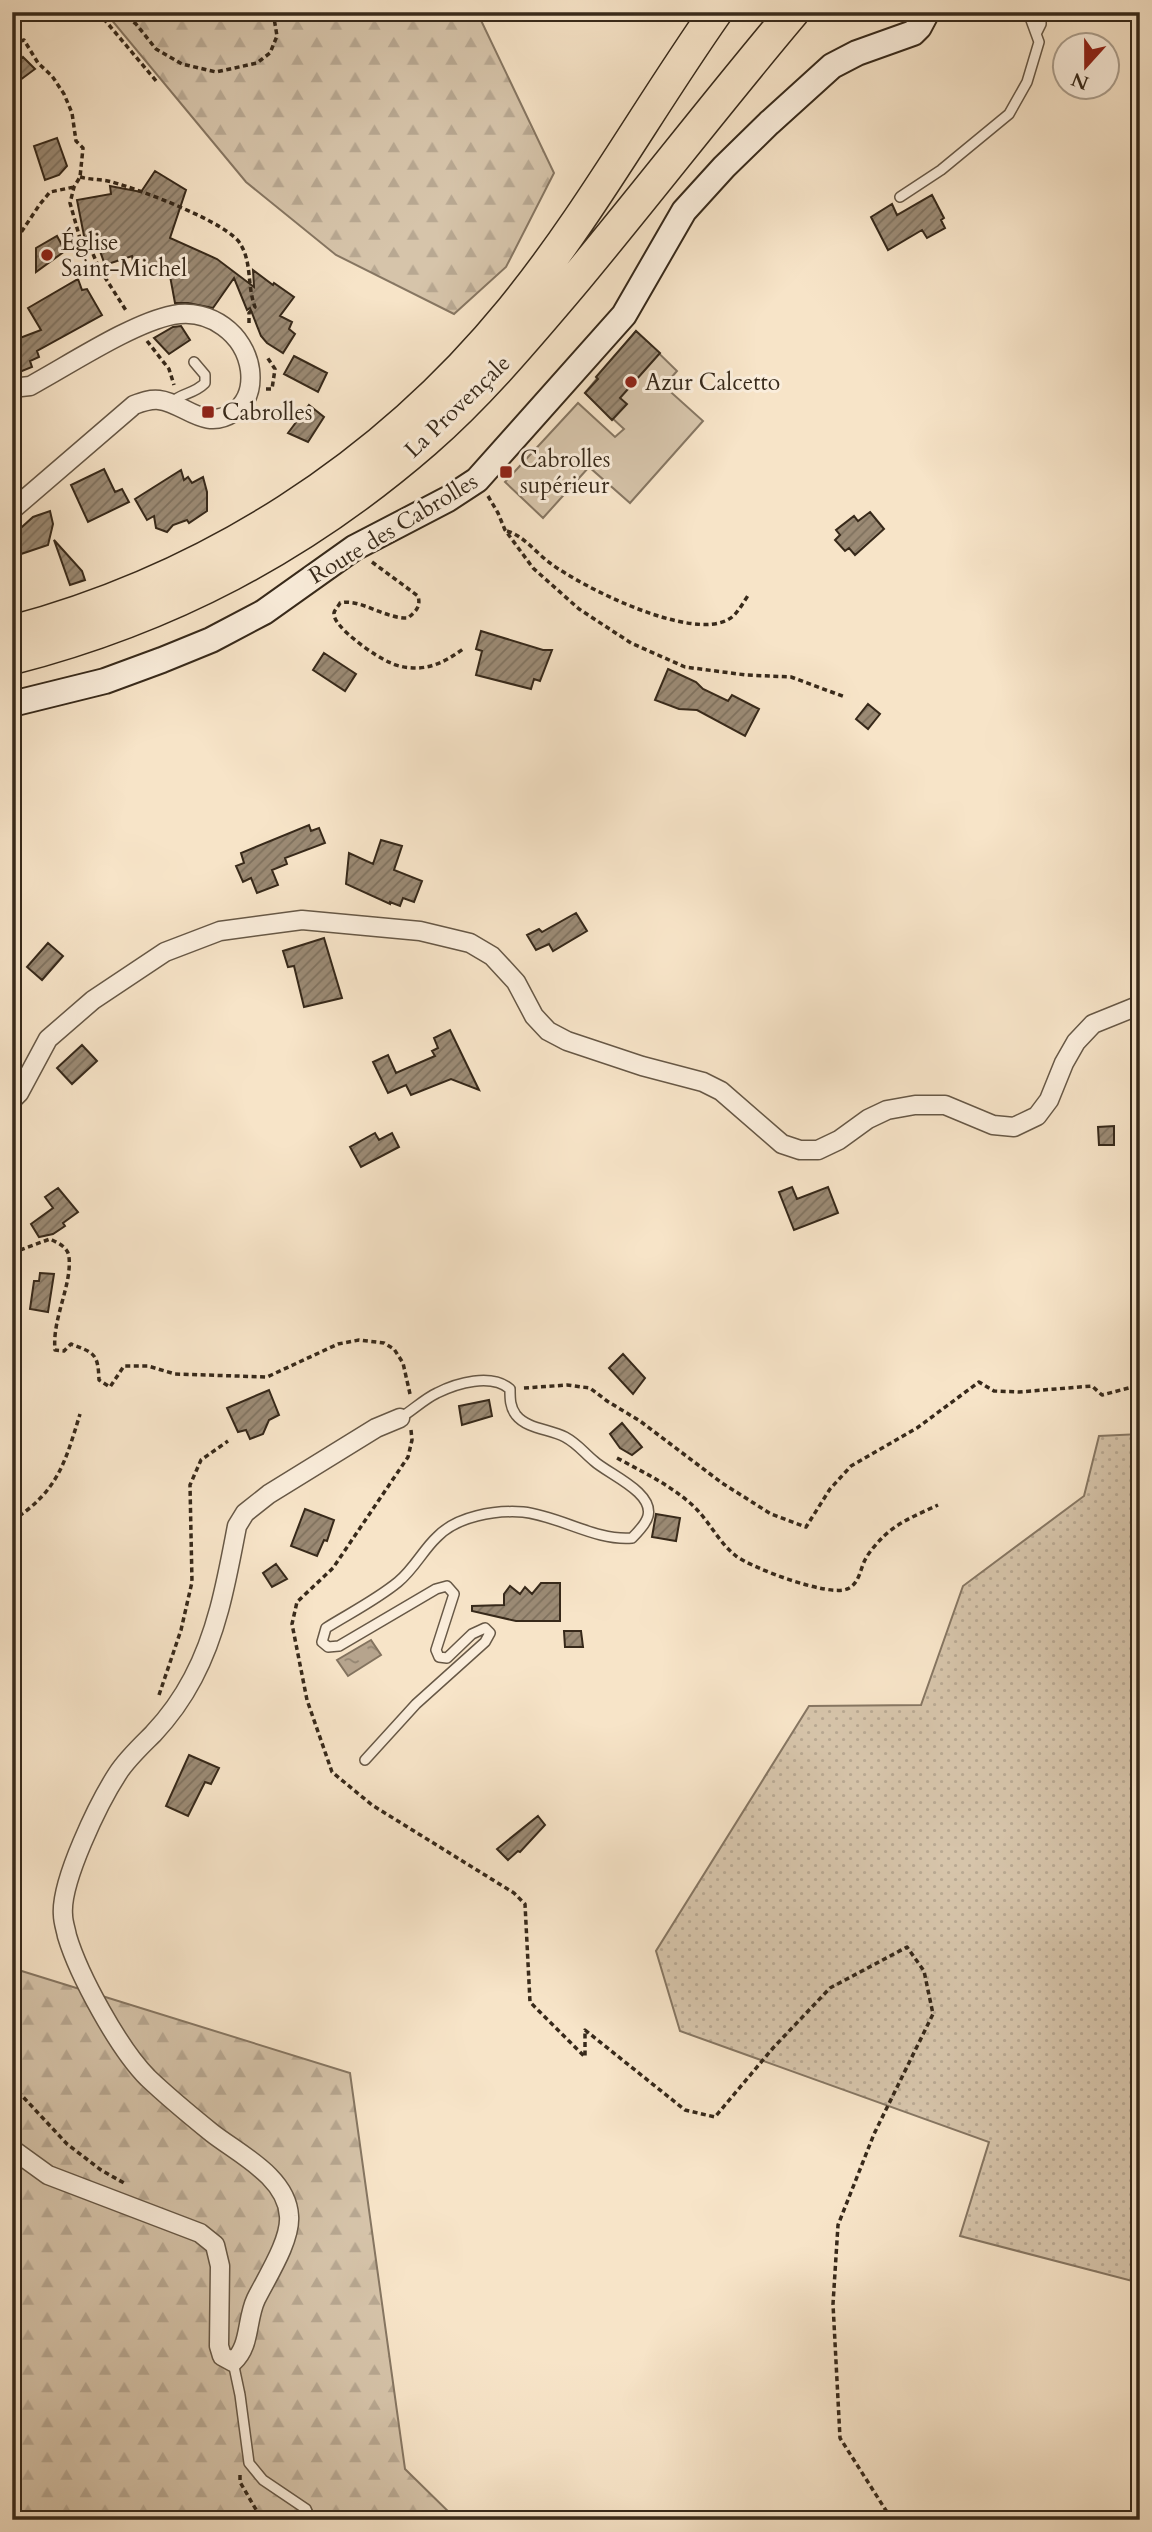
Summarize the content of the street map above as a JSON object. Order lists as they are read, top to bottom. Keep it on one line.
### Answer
{"streets":{"highway":["La Provençale"],"street":["Route des Cabrolles"]},"places":{"other":["Église Saint-Michel","Azur Calcetto"],"transit":["Cabrolles","Cabrolles supérieur"]},"north":"bottom"}
